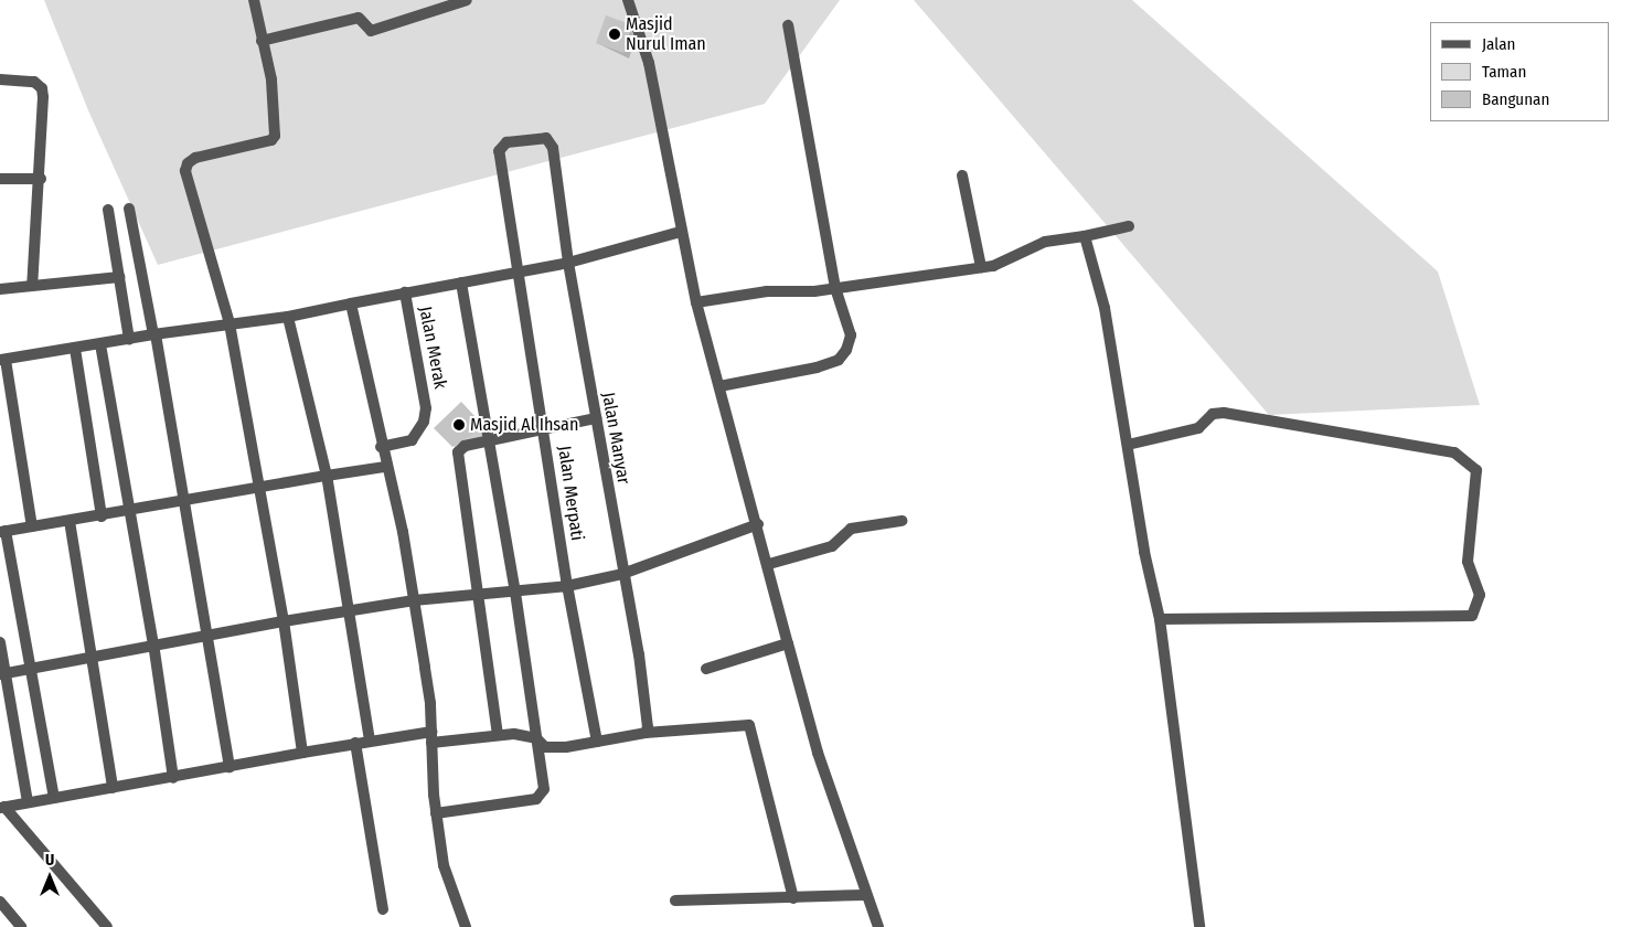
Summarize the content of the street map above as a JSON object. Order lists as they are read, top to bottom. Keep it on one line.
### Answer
{"streets":{"street":["Jalan Merak","Jalan Manyar","Jalan Merpati"]},"crossings":[["Jalan Manyar","Jalan Merpati"]],"places":["Masjid Nurul Iman","Masjid Al Ihsan"],"legend":["Jalan","Taman","Bangunan"],"north":"top"}
